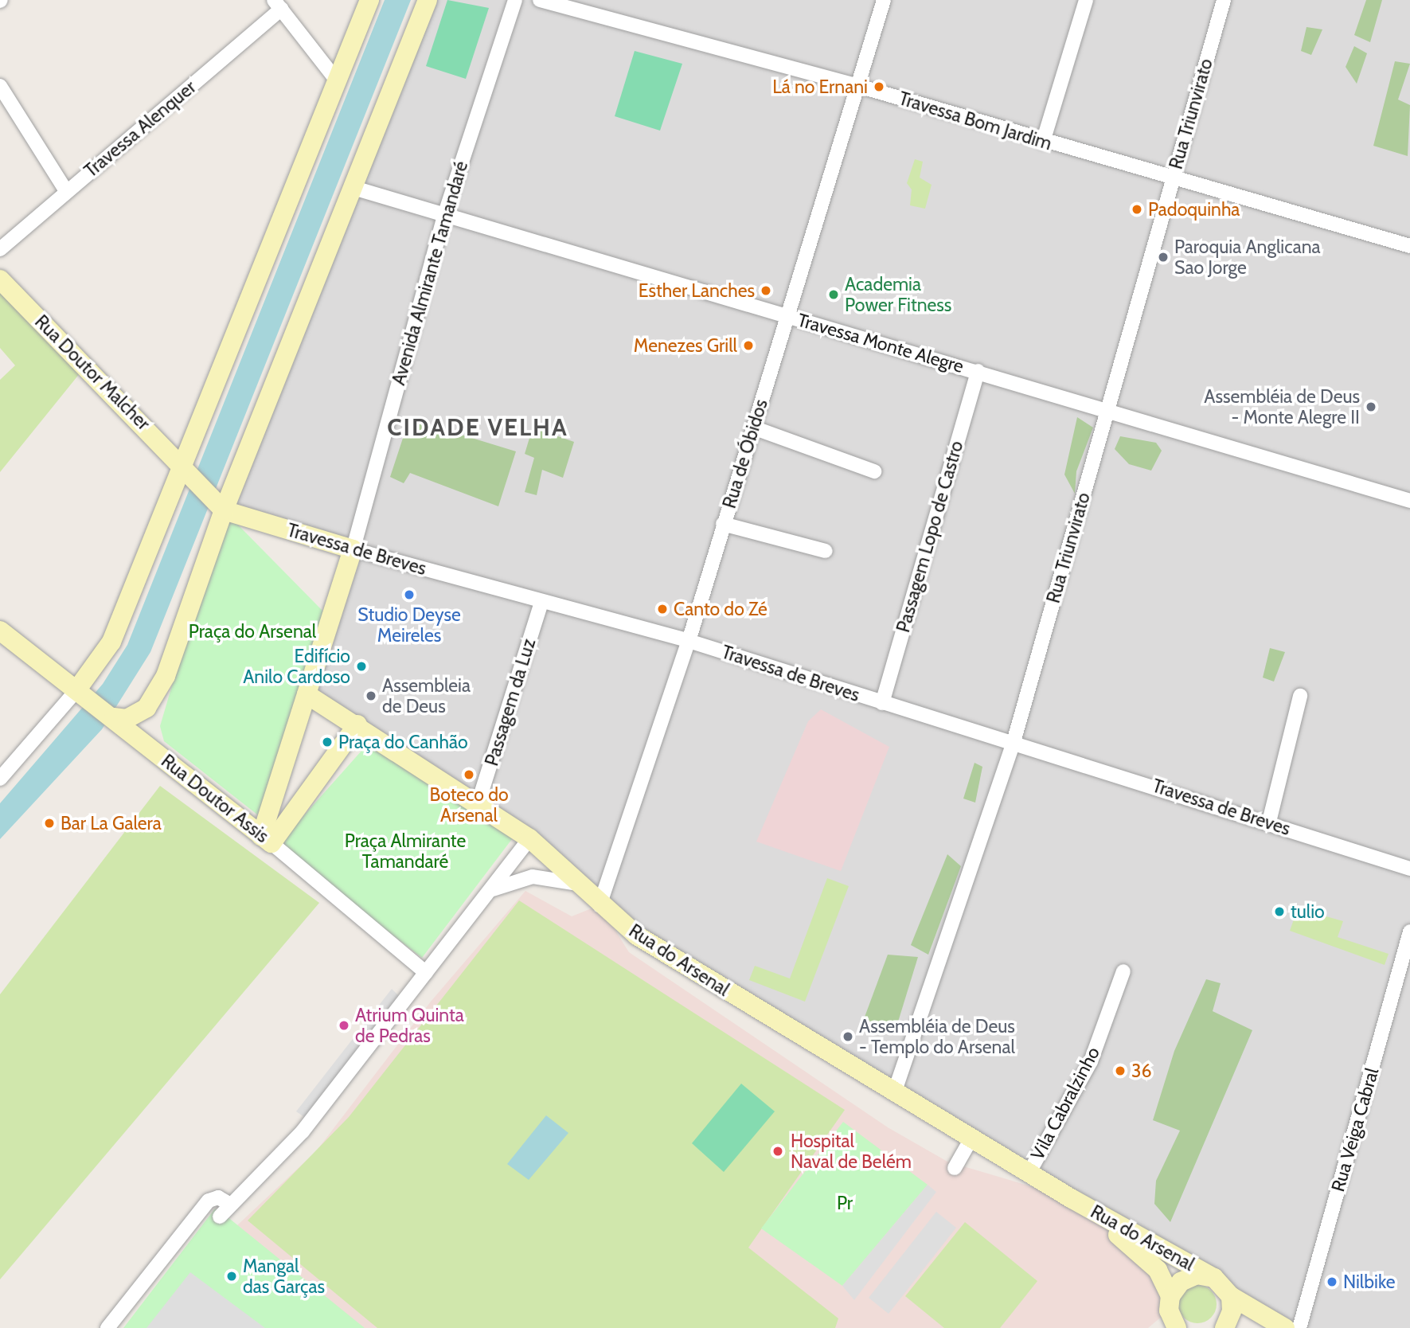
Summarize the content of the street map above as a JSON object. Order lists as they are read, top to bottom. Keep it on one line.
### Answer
{"streets":{"street":["Rua Triunvirato","Travessa Bom Jardim","Travessa Alenquer","Avenida Almirante Tamandaré","Travessa Monte Alegre","Rua Doutor Malcher","Rua de Óbidos","Passagem Lopo de Castro","Travessa de Breves","Passagem da Luz","Rua Doutor Assis","Rua do Arsenal","Vila Cabralzinho","Rua Veiga Cabral"]},"crossings":[["Rua Triunvirato","Travessa Bom Jardim"],["Rua Triunvirato","Travessa Monte Alegre"],["Rua Triunvirato","Travessa de Breves"],["Rua Triunvirato","Rua do Arsenal"],["Travessa Bom Jardim","Rua de Óbidos"],["Avenida Almirante Tamandaré","Travessa Monte Alegre"],["Avenida Almirante Tamandaré","Travessa de Breves"],["Avenida Almirante Tamandaré","Rua Doutor Assis"],["Avenida Almirante Tamandaré","Rua do Arsenal"],["Travessa Monte Alegre","Rua de Óbidos"],["Travessa Monte Alegre","Passagem Lopo de Castro"],["Rua Doutor Malcher","Travessa de Breves"],["Rua de Óbidos","Travessa de Breves"],["Rua de Óbidos","Rua do Arsenal"],["Passagem Lopo de Castro","Travessa de Breves"],["Travessa de Breves","Passagem da Luz"],["Passagem da Luz","Rua do Arsenal"],["Rua do Arsenal","Vila Cabralzinho"]],"districts":["CIDADE VELHA"],"parks":["Praça do Arsenal","Praça Almirante Tamandaré","Pr"],"places":["Lá no Ernani","Padoquinha","Paroquia Anglicana Sao Jorge","Esther Lanches","Academia Power Fitness","Menezes Grill","Assembléia de Deus - Monte Alegre II","Studio Deyse Meireles","Canto do Zé","Edifício Anilo Cardoso","Assembleia de Deus","Praça do Canhão","Boteco do Arsenal","Bar La Galera","tulio","Atrium Quinta de Pedras","Assembléia de Deus - Templo do Arsenal","36","Hospital Naval de Belém","Mangal das Garças","Nilbike"]}
